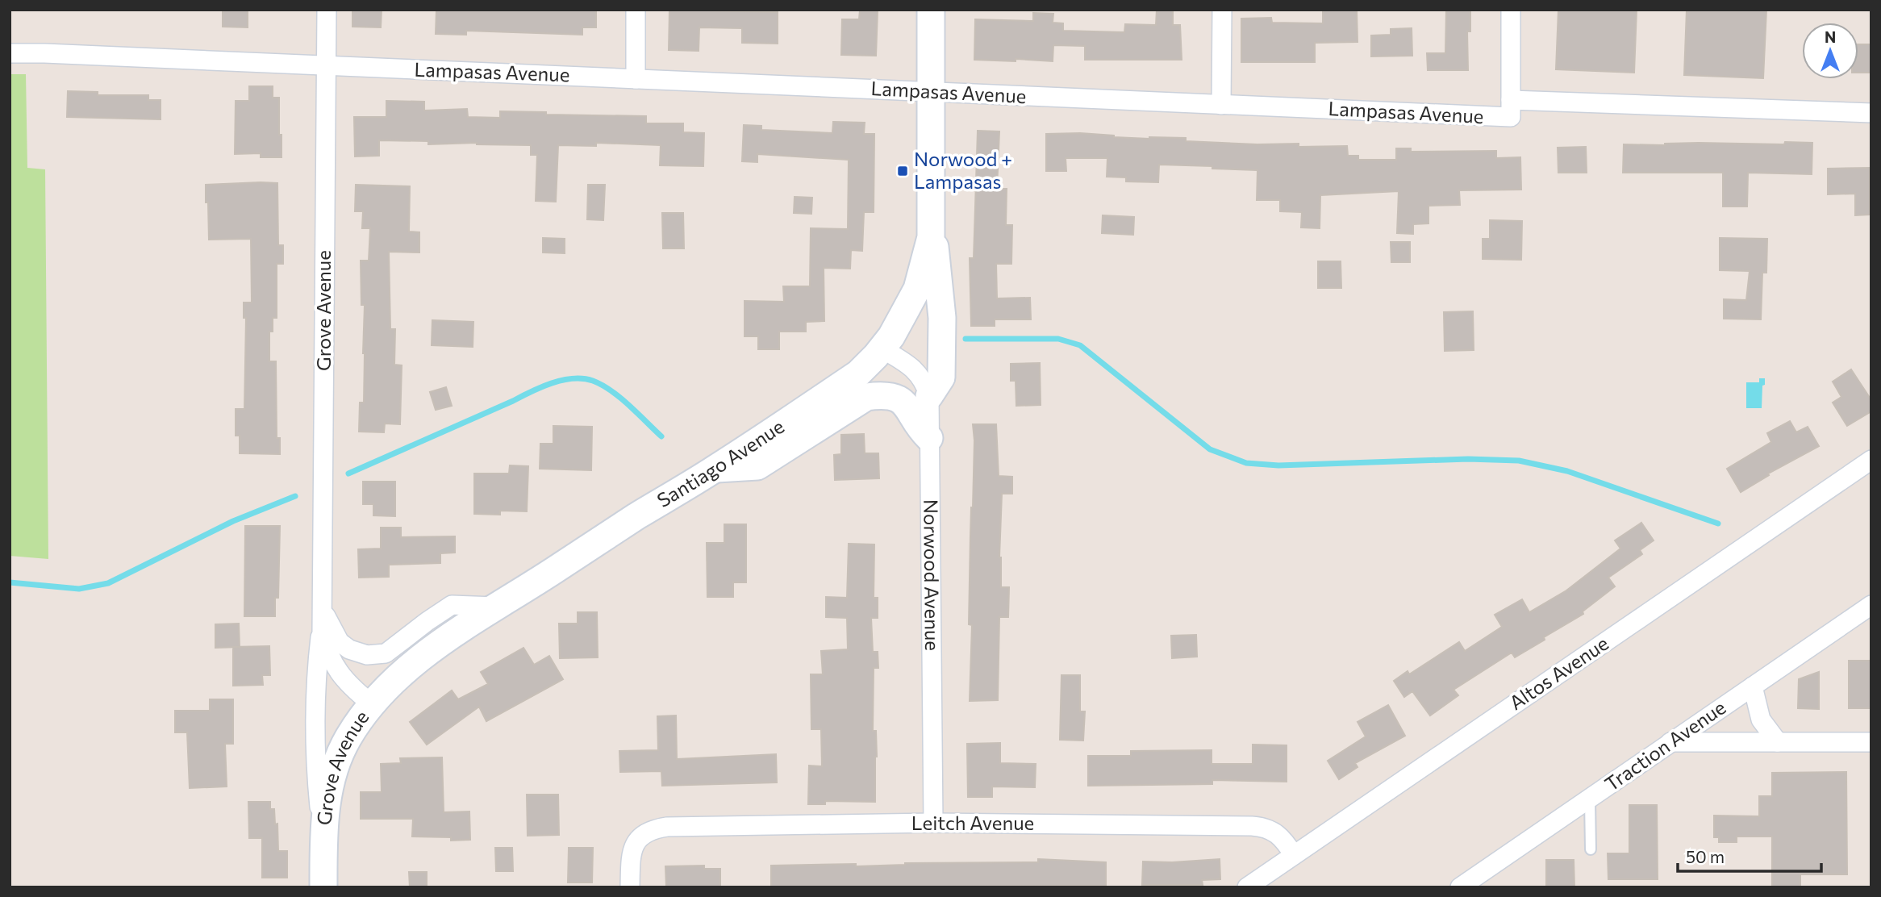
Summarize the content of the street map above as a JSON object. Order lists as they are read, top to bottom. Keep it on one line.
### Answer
{"streets":{"main road":["Grove Avenue","Santiago Avenue"],"street":["Lampasas Avenue","Norwood Avenue","Altos Avenue","Traction Avenue","Leitch Avenue"]},"crossings":[["Lampasas Avenue","Grove Avenue"],["Grove Avenue","Santiago Avenue"],["Santiago Avenue","Norwood Avenue"],["Norwood Avenue","Leitch Avenue"],["Altos Avenue","Leitch Avenue"]],"places":{"transit":["Norwood + Lampasas"]},"scale_bar":"50 m","north":"top"}
